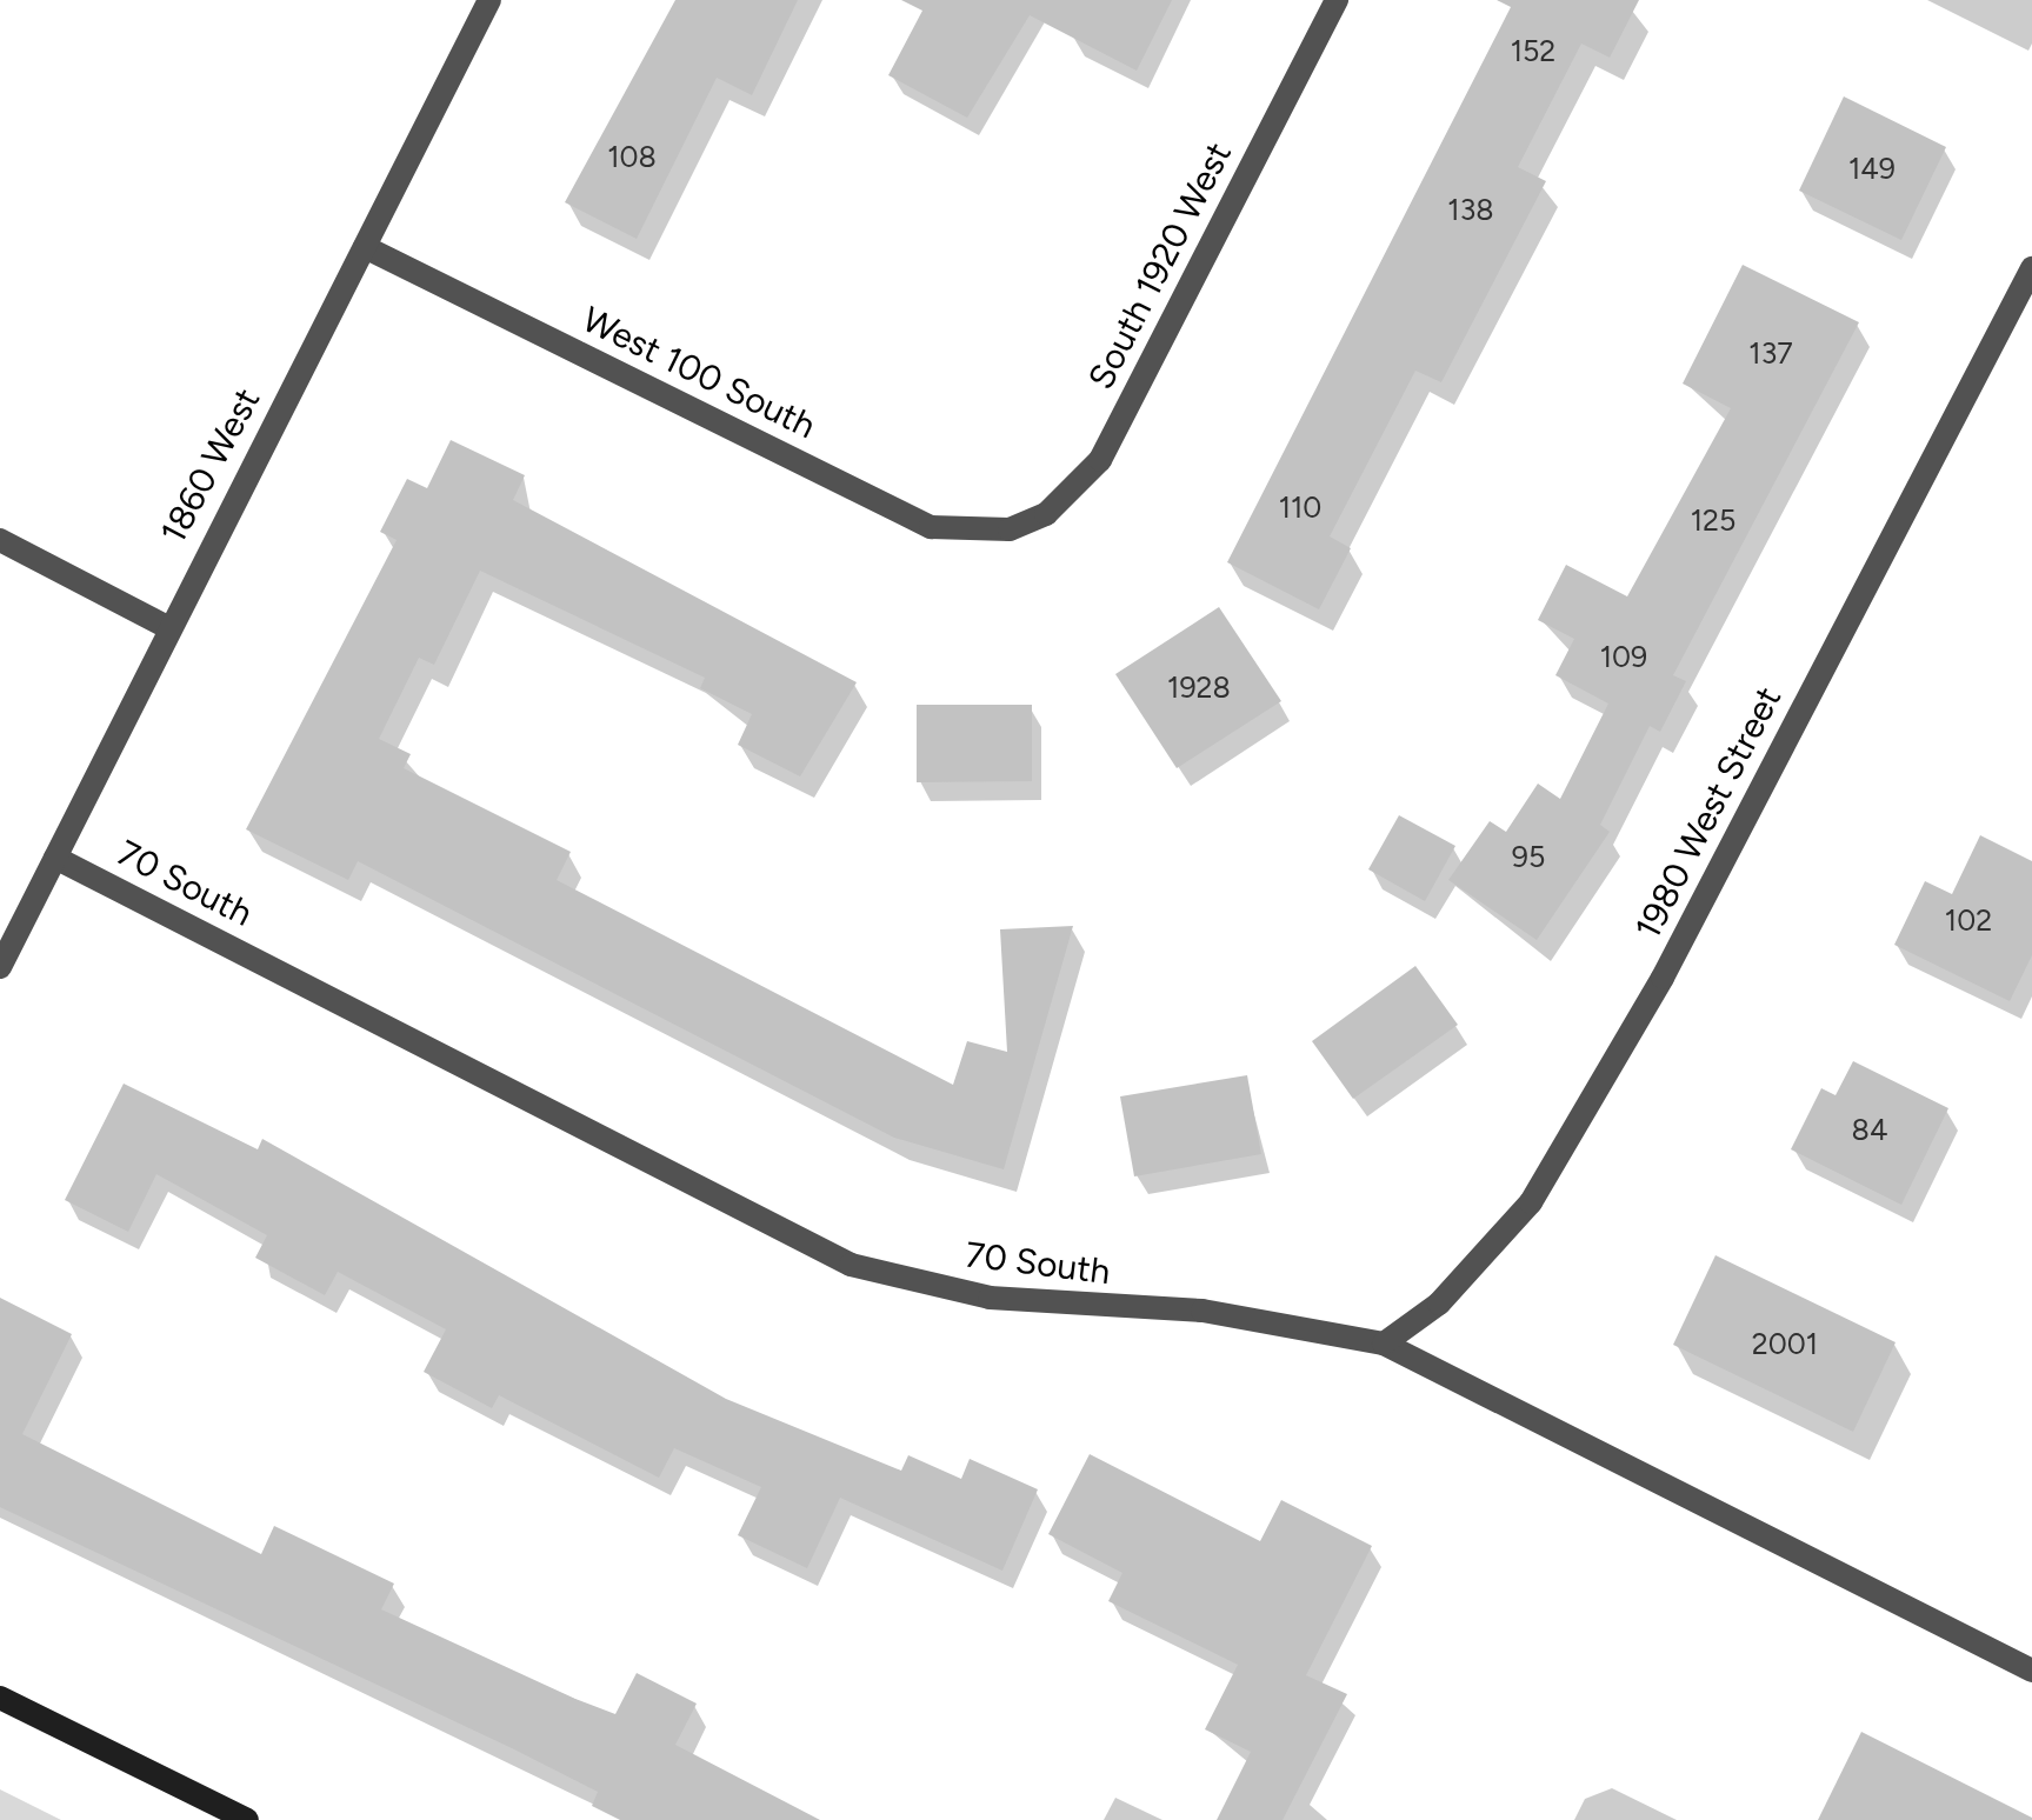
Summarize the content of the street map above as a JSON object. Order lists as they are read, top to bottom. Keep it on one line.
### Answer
{"streets":{"street":["South 1920 West","West 100 South","1860 West","1980 West Street","70 South"]},"crossings":[["South 1920 West","West 100 South"],["West 100 South","1860 West"],["1860 West","70 South"],["1980 West Street","70 South"]],"house_numbers":["152","108","149","138","137","110","125","109","1928","95","102","84","2001"]}
